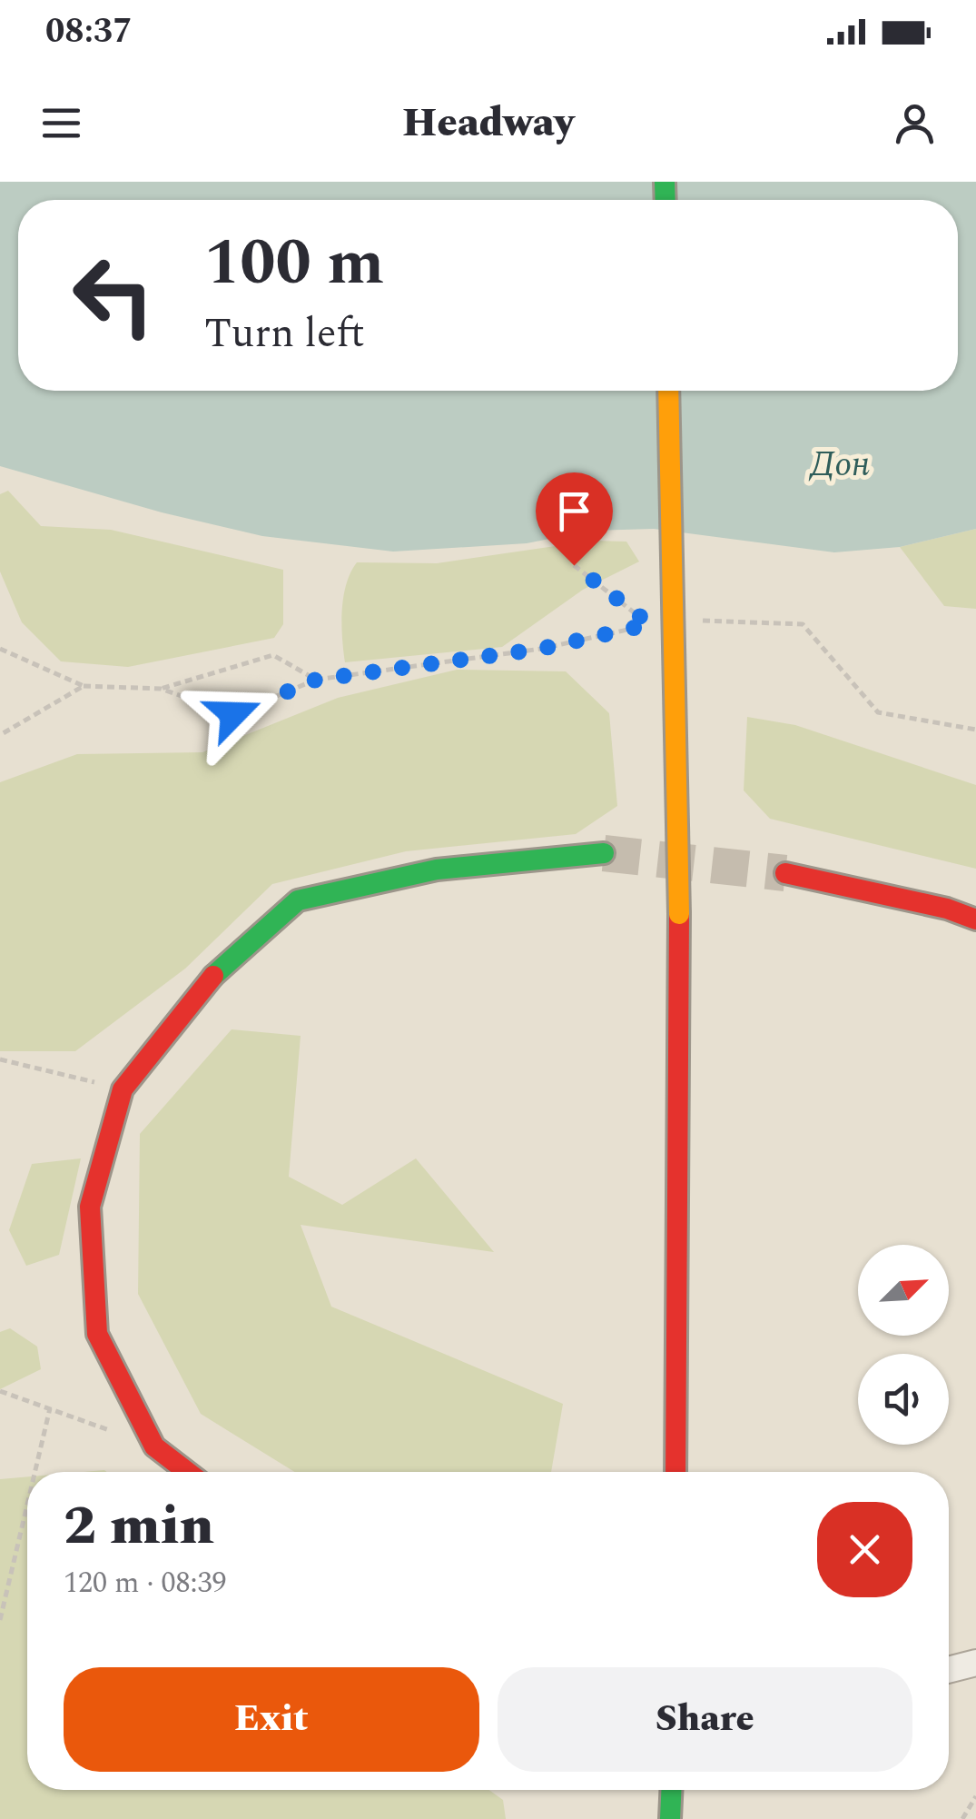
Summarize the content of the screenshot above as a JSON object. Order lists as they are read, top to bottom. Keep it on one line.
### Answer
{"water":["Дон"],"north":"top right","page":{"status":"08:37","header":"Headway","turn":["100 m","Turn left"],"heading":["2 min","120 m · 08:39"],"buttons":["Exit","Share"]}}
